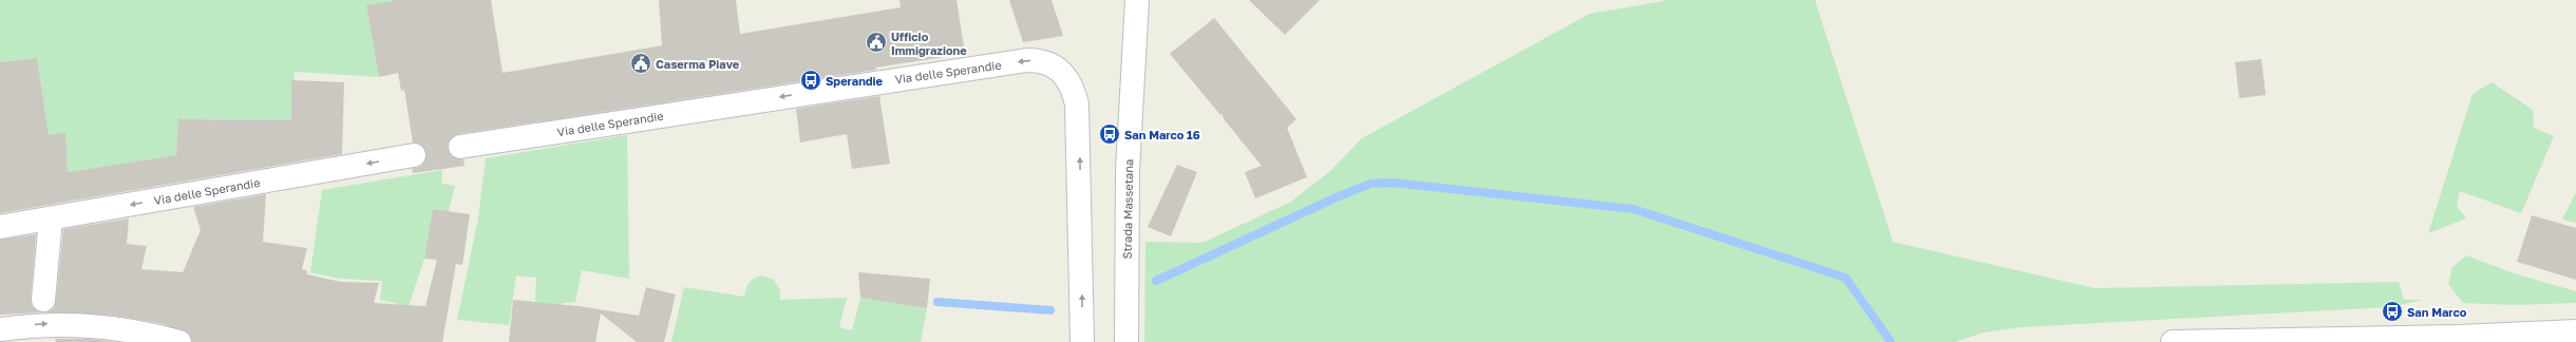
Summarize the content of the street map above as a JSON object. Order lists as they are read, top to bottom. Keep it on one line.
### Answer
{"streets":{"street":["Via delle Sperandie","Strada Massetana"]},"places":{"public building":["Ufficio Immigrazione","Caserma Piave"],"bus stop":["Sperandie","San Marco 16","San Marco"]}}
